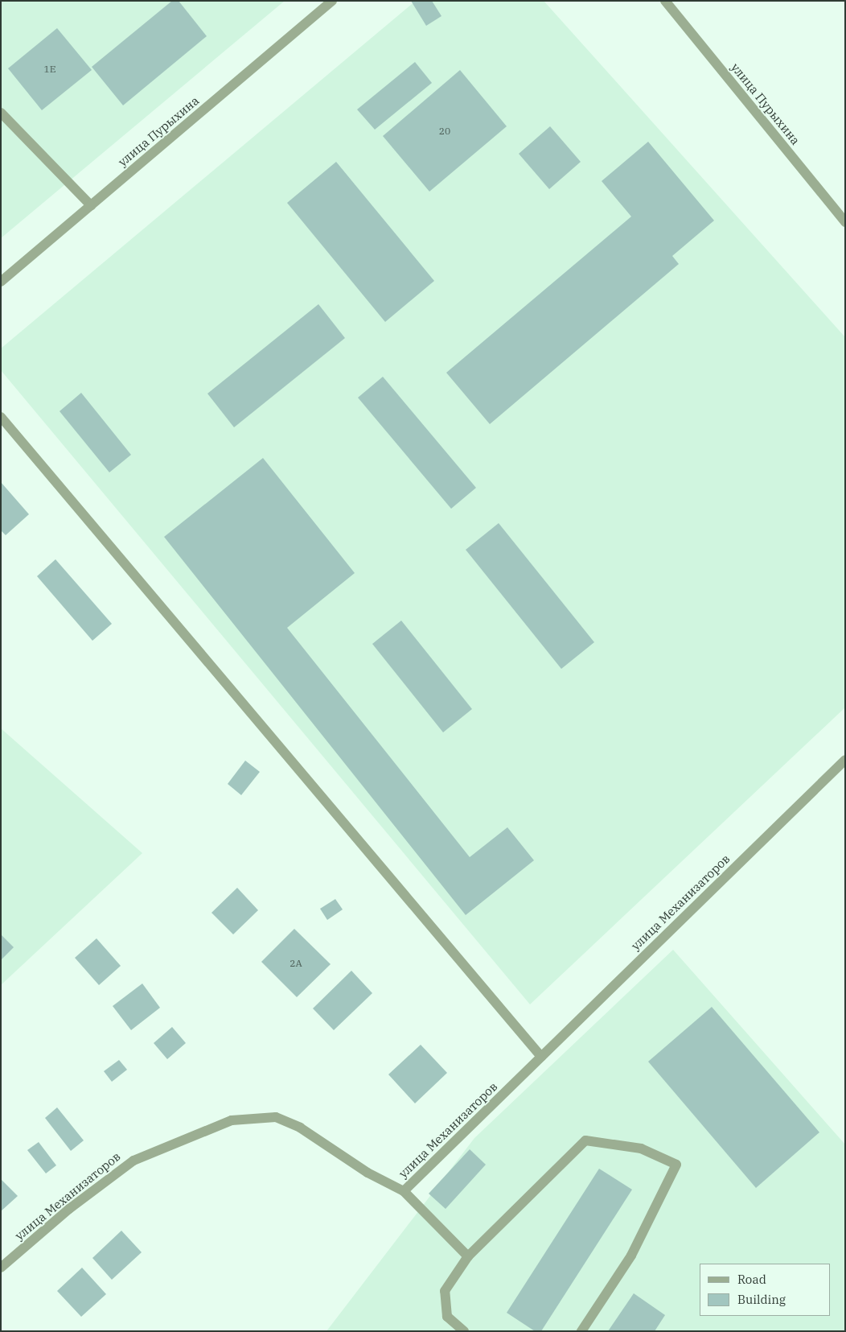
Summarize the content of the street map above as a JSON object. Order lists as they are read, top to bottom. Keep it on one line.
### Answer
{"streets":{"street":["улица Пурыхина","улица Механизаторов"]},"house_numbers":["1Е","20","2А"],"legend":["Road","Building"]}
